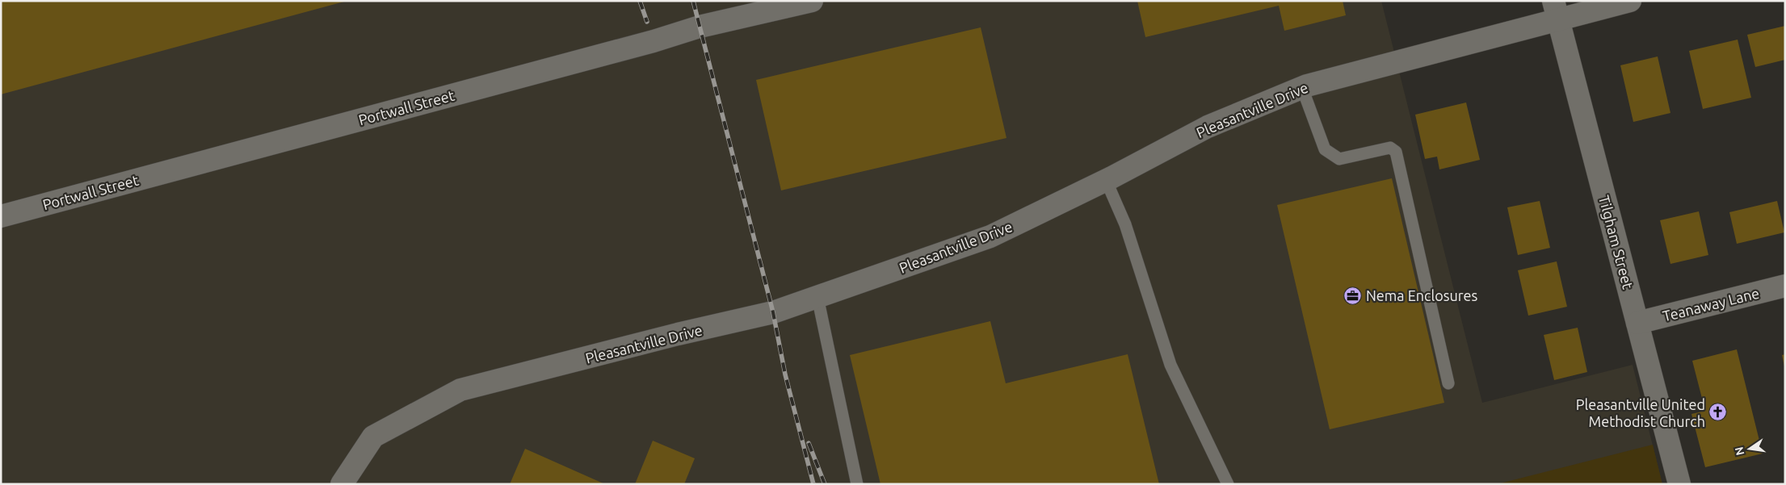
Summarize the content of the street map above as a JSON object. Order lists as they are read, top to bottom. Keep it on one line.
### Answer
{"streets":{"street":["Portwall Street","Pleasantville Drive","Tilgham Street","Teanaway Lane"]},"crossings":[["Pleasantville Drive","Tilgham Street"],["Tilgham Street","Teanaway Lane"]],"places":{"office":["Nema Enclosures"],"church":["Pleasantville United Methodist Church"]},"north":"left"}
